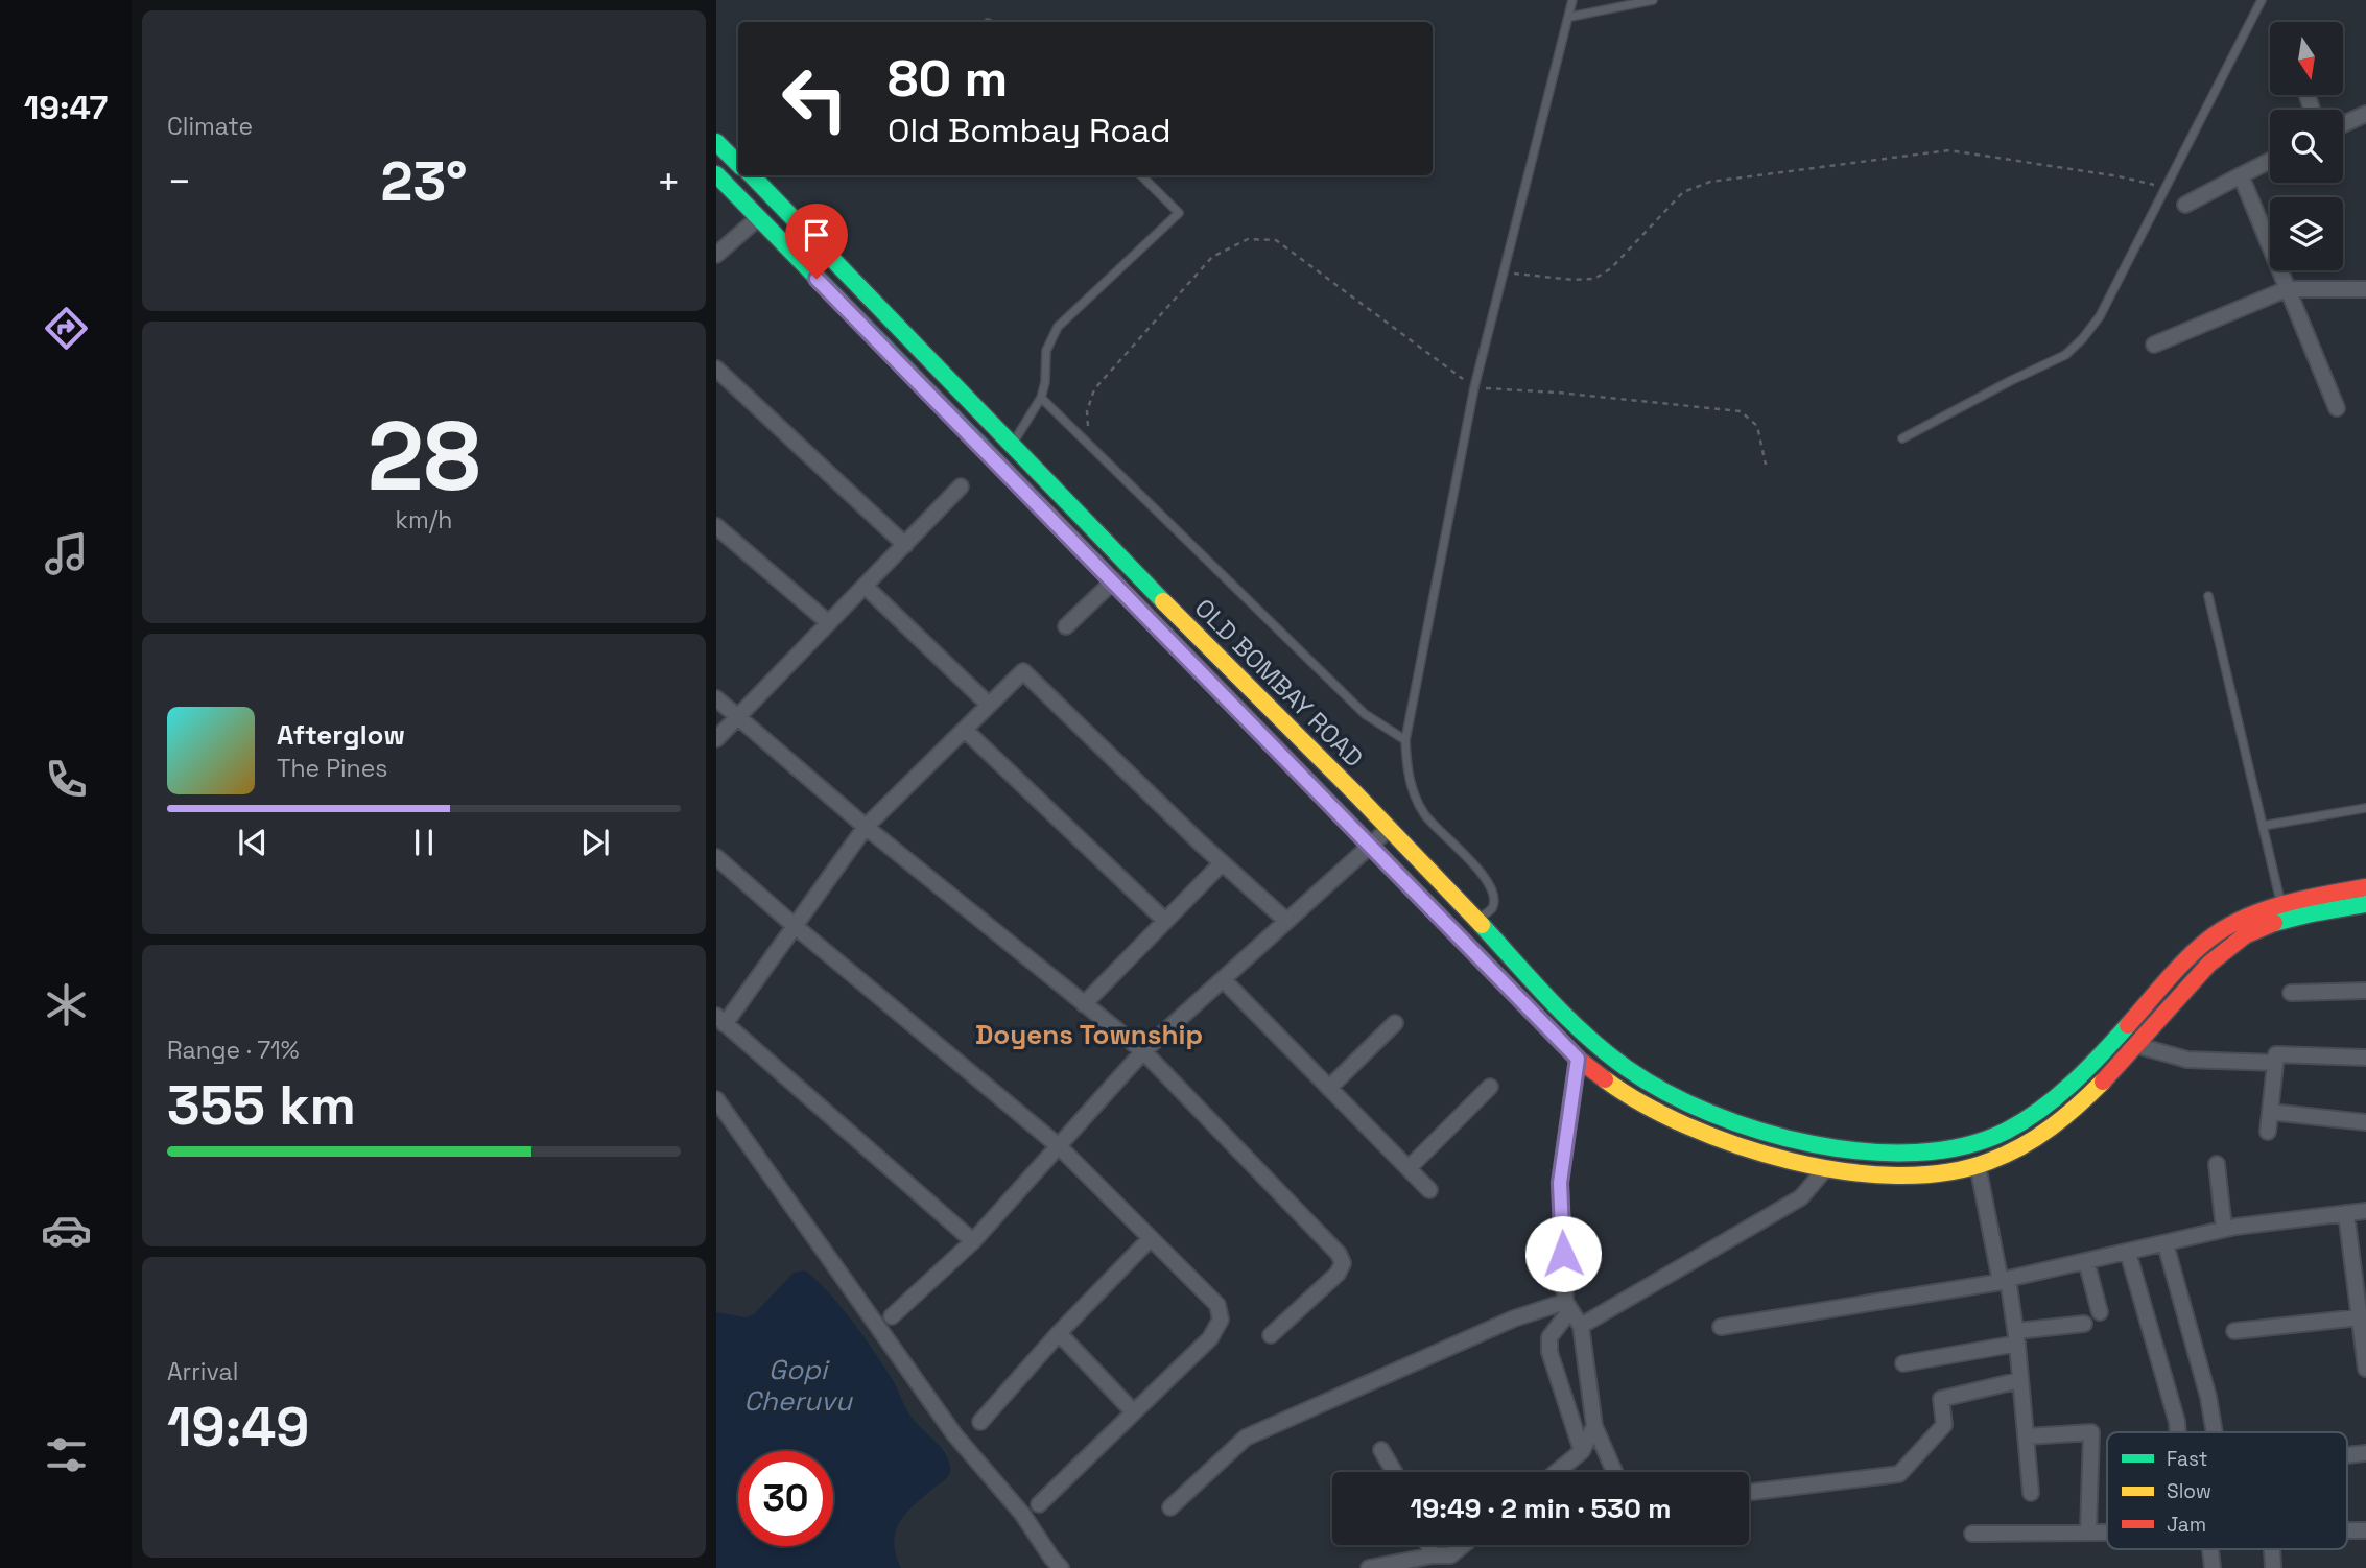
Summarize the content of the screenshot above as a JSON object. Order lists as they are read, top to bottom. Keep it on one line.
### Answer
{"streets":{"main road":["OLD BOMBAY ROAD"]},"districts":["Doyens Township"],"water":["Gopi Cheruvu"],"legend":["Fast","Slow","Jam"],"north":"bottom","page":{"tabs":"19:47","tile":["Climate",["28","km/h"],["Range · 71%","355 km"],["Arrival","19:49"]],"turn":["80 m","Old Bombay Road"],"heat":["−","23°","+"],"song":["Afterglow","The Pines"],"limit":"30","trip":"19:49 · 2 min · 530 m"}}
